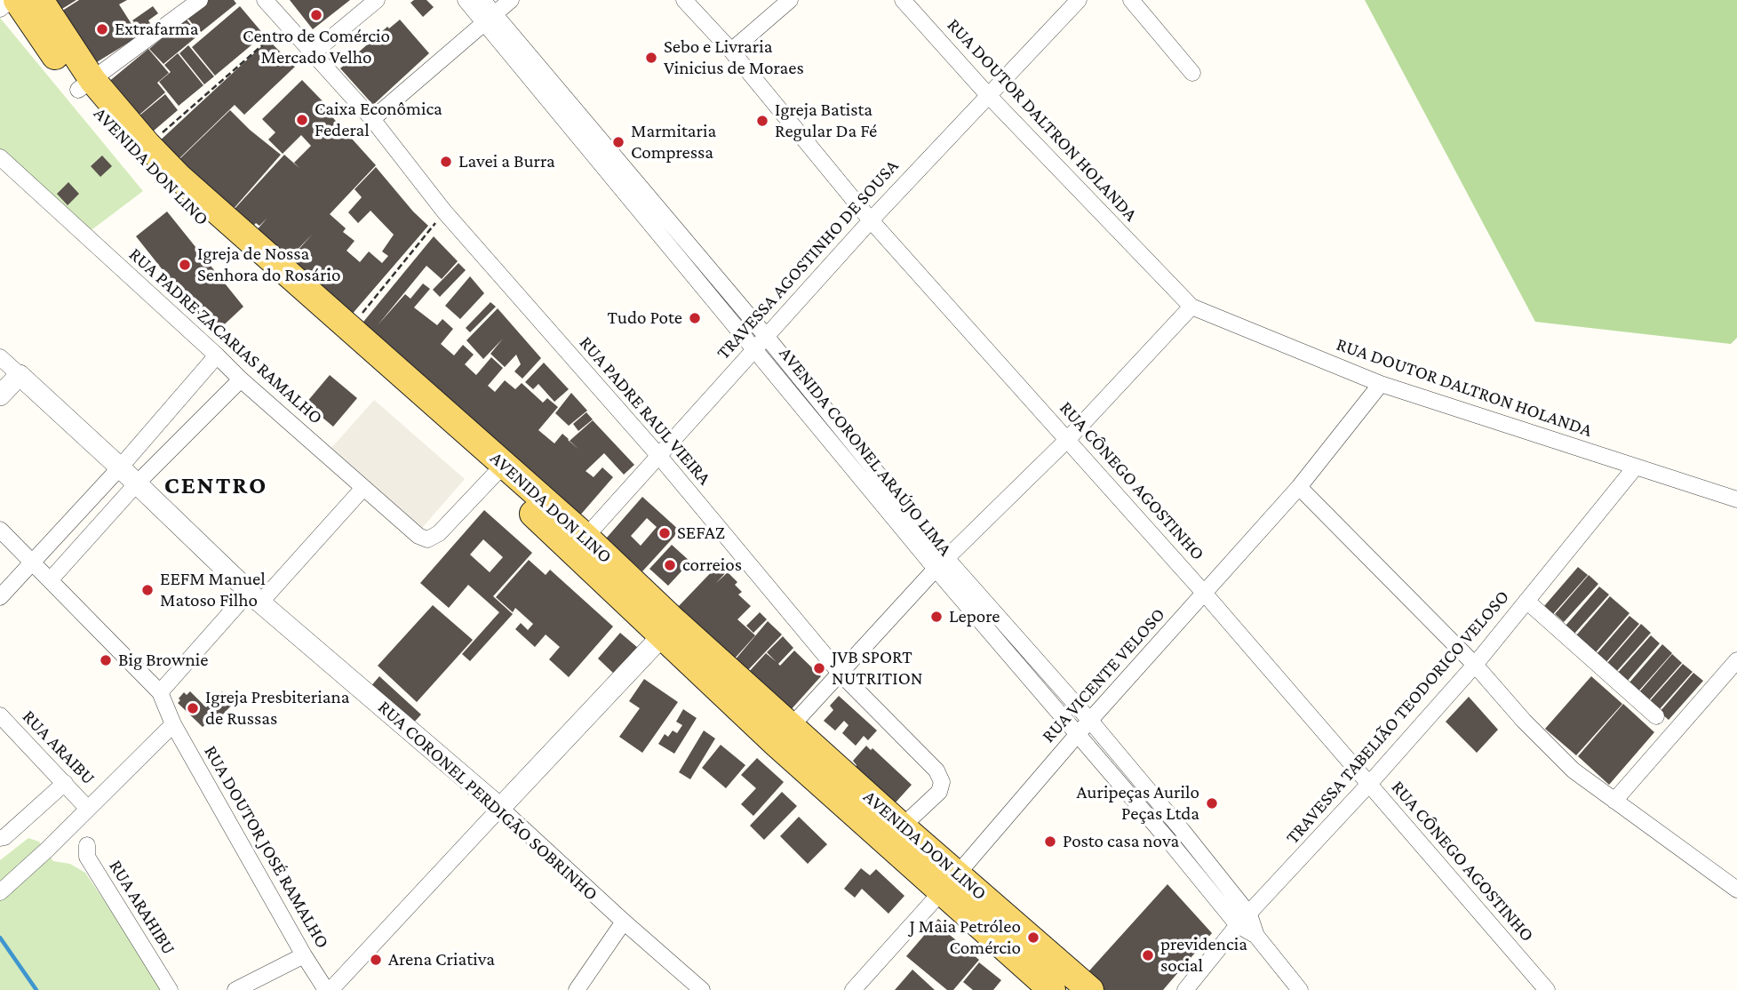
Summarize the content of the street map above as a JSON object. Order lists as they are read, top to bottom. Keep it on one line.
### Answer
{"streets":{"main road":["AVENIDA DON LINO"],"street":["RUA DOUTOR DALTRON HOLANDA","TRAVESSA AGOSTINHO DE SOUSA","RUA PADRE ZACARIAS RAMALHO","RUA PADRE RAUL VIEIRA","AVENIDA CORONEL ARAÚJO LIMA","RUA CÔNEGO AGOSTINHO","RUA VICENTE VELOSO","TRAVESSA TABELIÃO TEODORICO VELOSO","RUA ARAIBU","RUA CORONEL PERDIGÃO SOBRINHO","RUA DOUTOR JOSÉ RAMALHO","RUA ARAHIBU"]},"crossings":[["RUA DOUTOR DALTRON HOLANDA","TRAVESSA AGOSTINHO DE SOUSA"],["RUA DOUTOR DALTRON HOLANDA","RUA VICENTE VELOSO"],["RUA DOUTOR DALTRON HOLANDA","TRAVESSA TABELIÃO TEODORICO VELOSO"],["AVENIDA DON LINO","TRAVESSA AGOSTINHO DE SOUSA"],["AVENIDA DON LINO","RUA PADRE ZACARIAS RAMALHO"],["AVENIDA DON LINO","RUA PADRE RAUL VIEIRA"],["AVENIDA DON LINO","RUA VICENTE VELOSO"],["TRAVESSA AGOSTINHO DE SOUSA","RUA PADRE RAUL VIEIRA"],["TRAVESSA AGOSTINHO DE SOUSA","AVENIDA CORONEL ARAÚJO LIMA"],["TRAVESSA AGOSTINHO DE SOUSA","RUA CÔNEGO AGOSTINHO"],["AVENIDA CORONEL ARAÚJO LIMA","RUA VICENTE VELOSO"],["AVENIDA CORONEL ARAÚJO LIMA","TRAVESSA TABELIÃO TEODORICO VELOSO"],["RUA CÔNEGO AGOSTINHO","RUA VICENTE VELOSO"],["RUA CÔNEGO AGOSTINHO","TRAVESSA TABELIÃO TEODORICO VELOSO"]],"districts":["CENTRO"],"places":["Centro de Comércio Mercado Velho","Extrafarma","Sebo e Livraria Vinicius de Moraes","Caixa Econômica Federal","Igreja Batista Regular Da Fé","Marmitaria Compressa","Lavei a Burra","Igreja de Nossa Senhora do Rosário","Tudo Pote","SEFAZ","correios","EEFM Manuel Matoso Filho","Lepore","Big Brownie","JVB SPORT NUTRITION","Igreja Presbiteriana de Russas","Auripeças Aurilo Peças Ltda","Posto casa nova","J Maia Petróleo Comércio","previdencia social","Arena Criativa"]}
